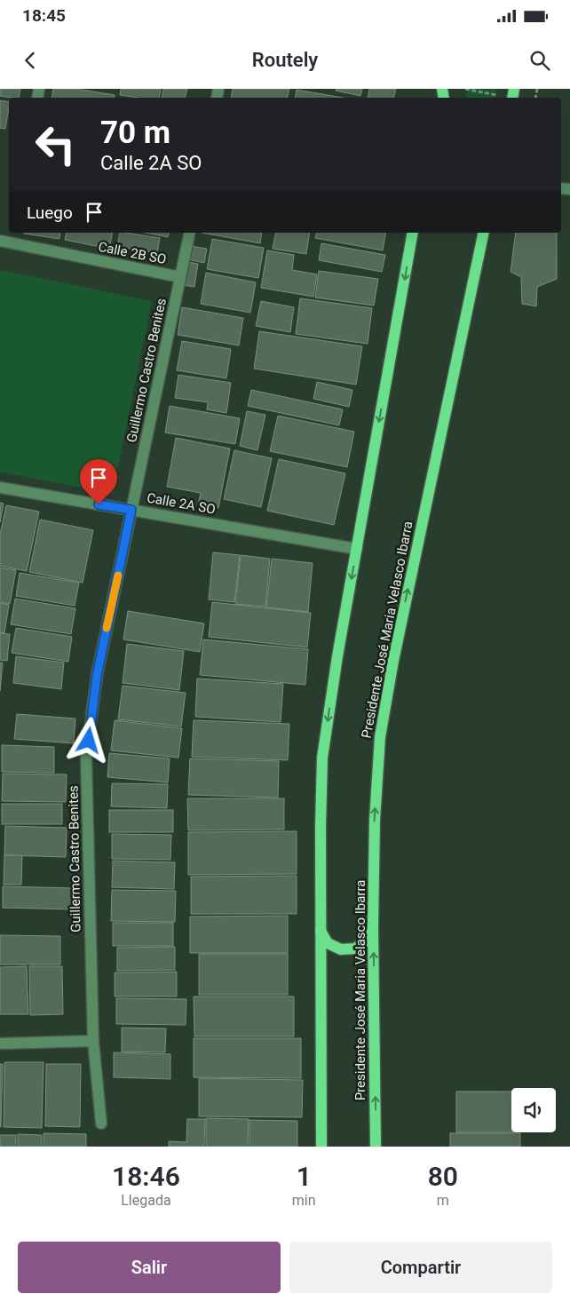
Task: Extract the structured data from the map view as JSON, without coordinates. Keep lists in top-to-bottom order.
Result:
{
  "streets": {
    "main road": ["Presidente José Maria Velasco Ibarra"],
    "street": ["Calle 2B SO", "Guillermo Castro Benites", "Calle 2A SO"]
  },
  "crossings": [
    ["Calle 2B SO", "Guillermo Castro Benites"],
    ["Guillermo Castro Benites", "Calle 2A SO"]
  ],
  "page": {
    "status": "18:45",
    "header": "Routely",
    "turn": ["70 m", "Calle 2A SO"],
    "then": "Luego",
    "eta": [
      "18:46",
      "Llegada",
      "1",
      "min",
      "80",
      "m"
    ],
    "buttons": ["Salir", "Compartir"]
  }
}
